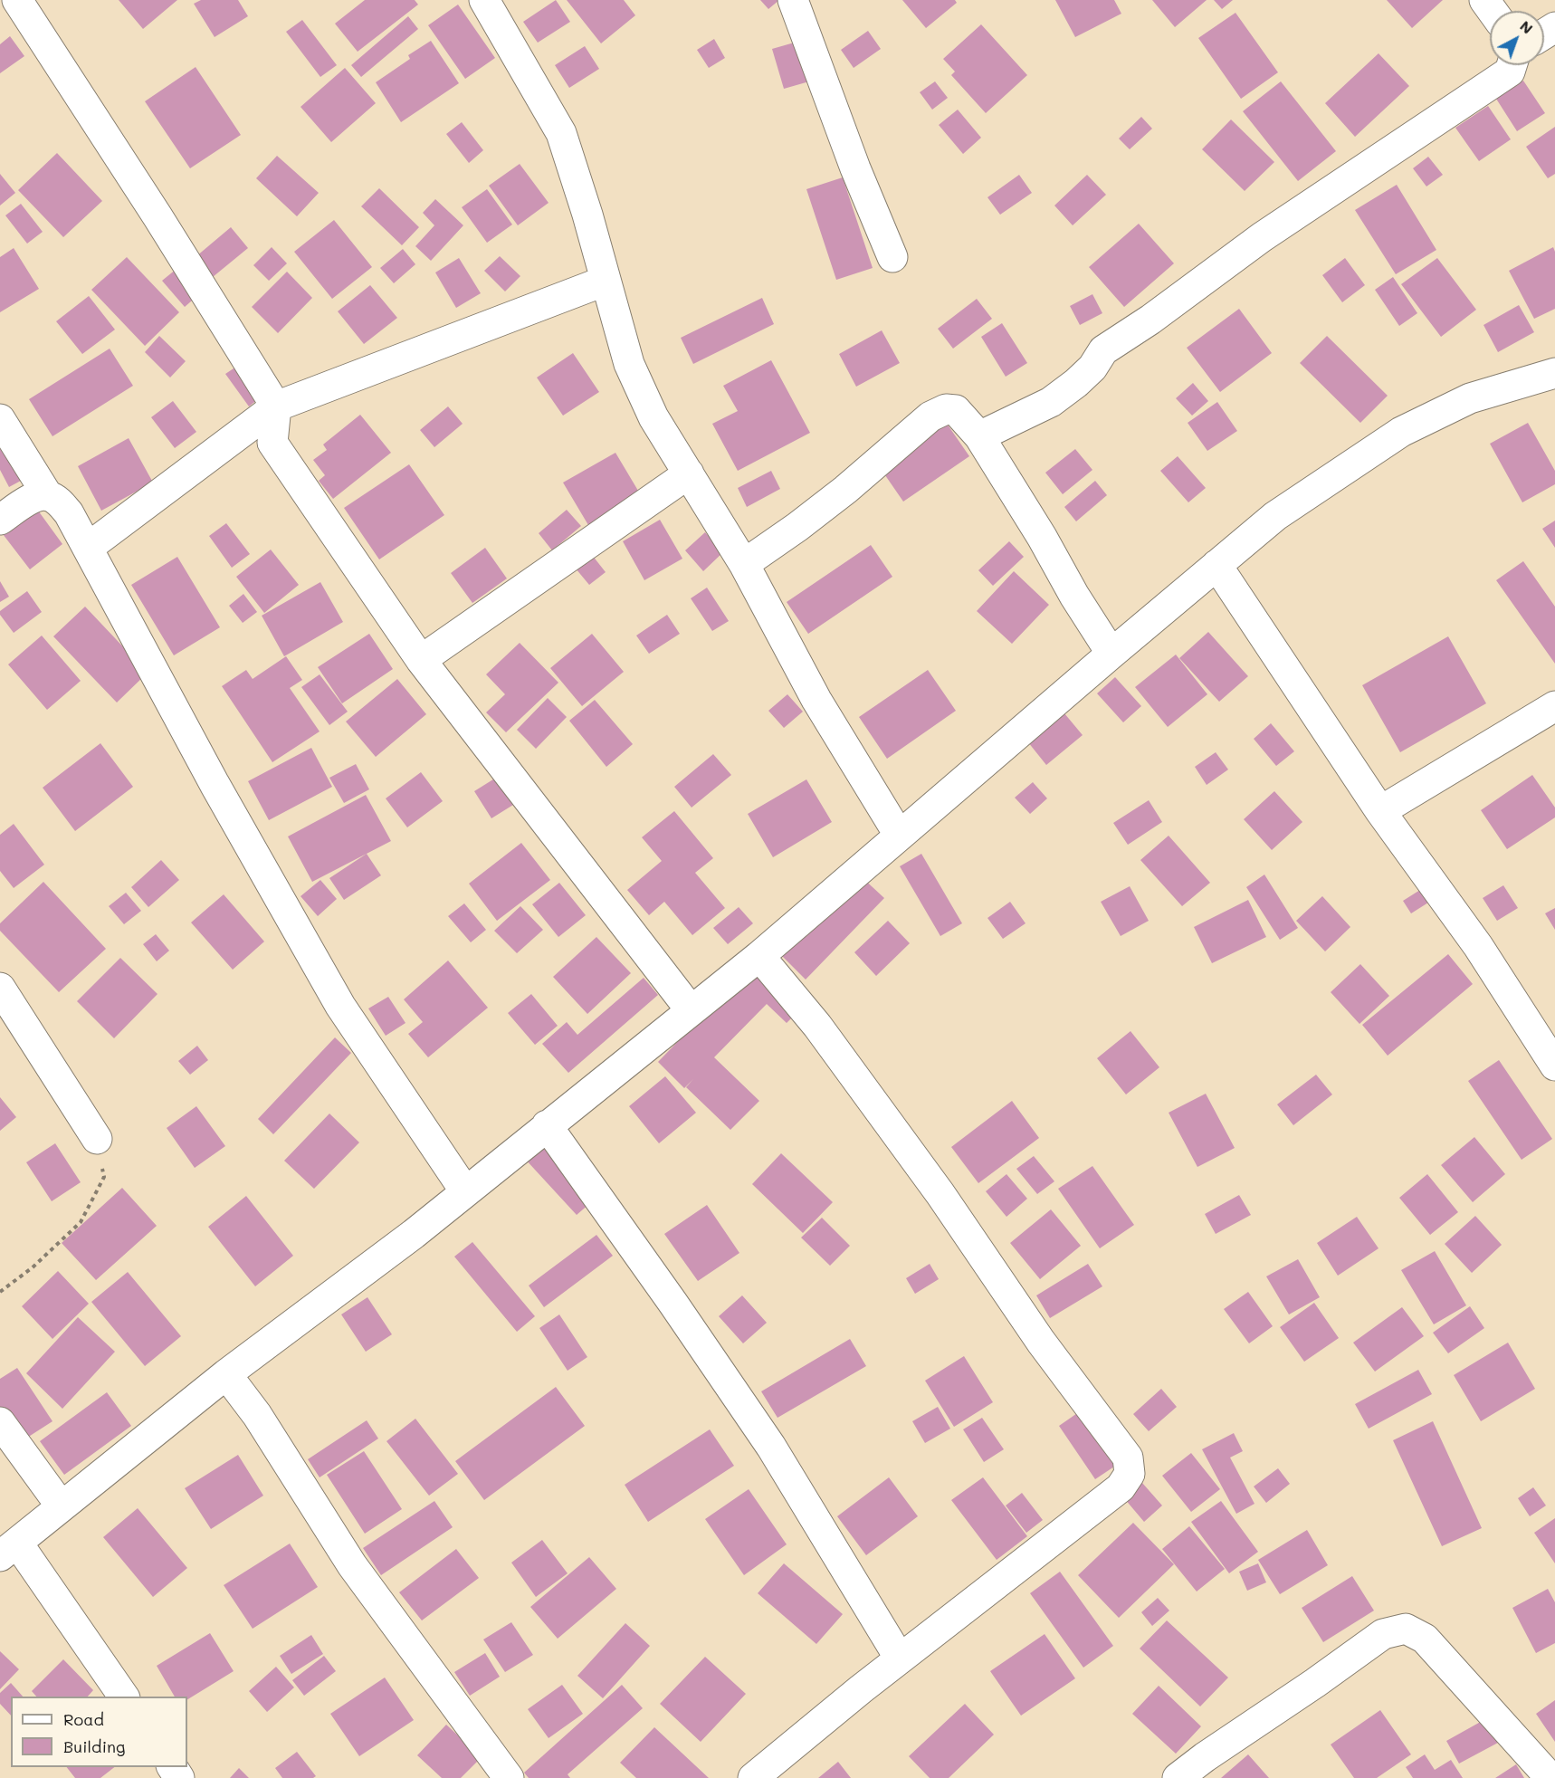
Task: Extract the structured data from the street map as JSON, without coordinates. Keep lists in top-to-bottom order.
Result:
{
  "legend": ["Road", "Building"],
  "north": "top right"
}
